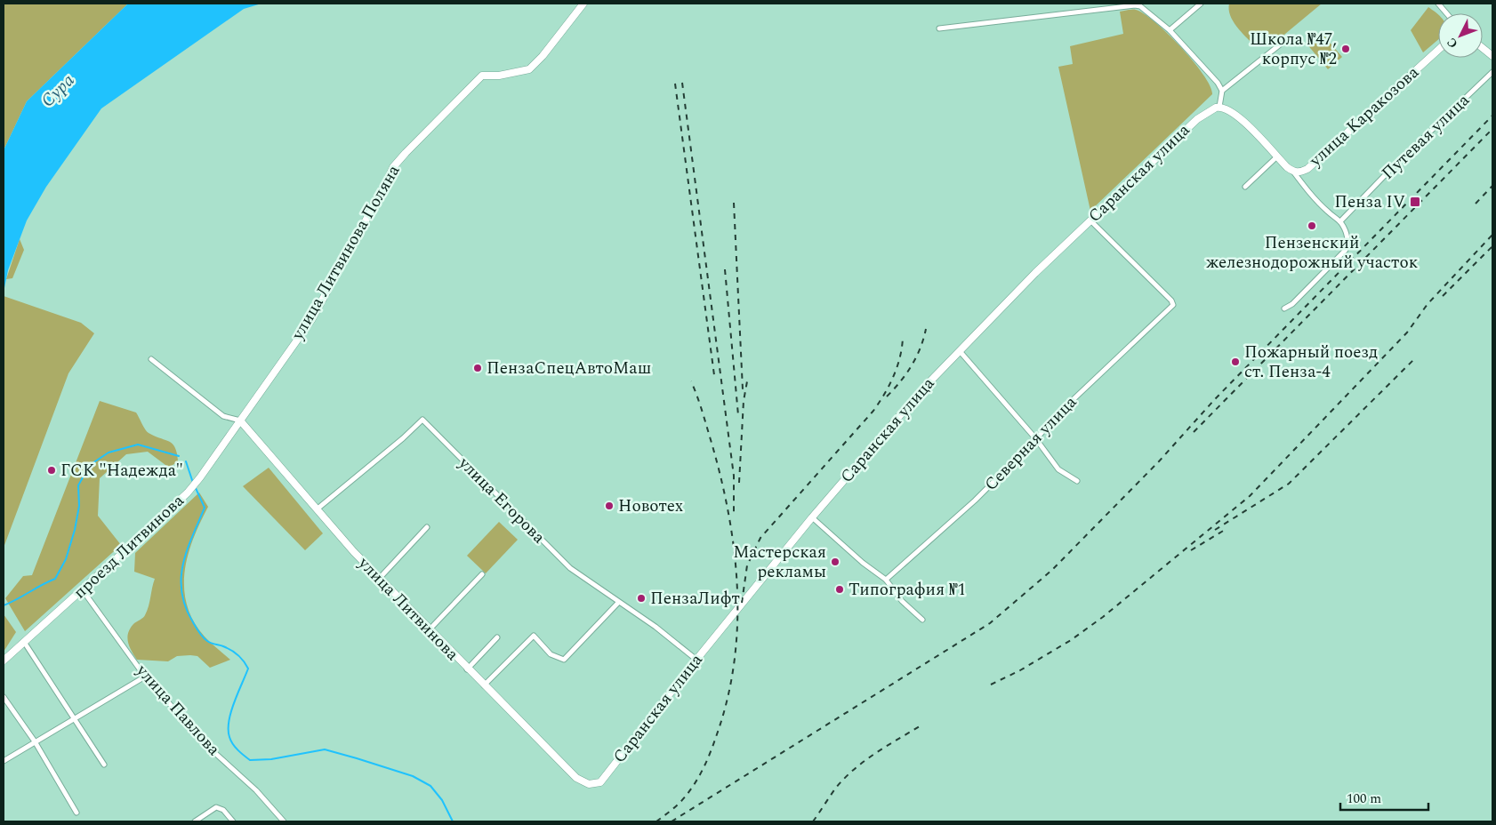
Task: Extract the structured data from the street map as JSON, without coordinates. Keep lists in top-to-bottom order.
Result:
{
  "streets": {
    "main road": [
      "улица Каракозова",
      "Саранская улица",
      "улица Литвинова Поляна",
      "проезд Литвинова",
      "улица Литвинова"
    ],
    "street": [
      "Путевая улица",
      "Северная улица",
      "улица Егорова",
      "улица Павлова"
    ]
  },
  "crossings": [
    ["улица Каракозова", "Саранская улица"],
    ["Саранская улица", "Северная улица"],
    ["Саранская улица", "улица Егорова"],
    ["Саранская улица", "улица Литвинова"],
    ["улица Литвинова Поляна", "проезд Литвинова"],
    ["улица Литвинова Поляна", "улица Литвинова"],
    ["улица Егорова", "улица Литвинова"],
    ["проезд Литвинова", "улица Литвинова"],
    ["проезд Литвинова", "улица Павлова"]
  ],
  "water": ["Сура"],
  "places": {
    "other": [
      "Школа №47, корпус №2",
      "Пензенский железнодорожный участок",
      "Пожарный поезд ст. Пенза-4",
      "ПензаСпецАвтоМаш",
      "ГСК \"Надежда\"",
      "Новотех",
      "Мастерская рекламы",
      "Типография №1",
      "ПензаЛифт"
    ],
    "transit": ["Пенза IV"]
  },
  "scale_bar": "100 m",
  "north": "bottom left"
}
